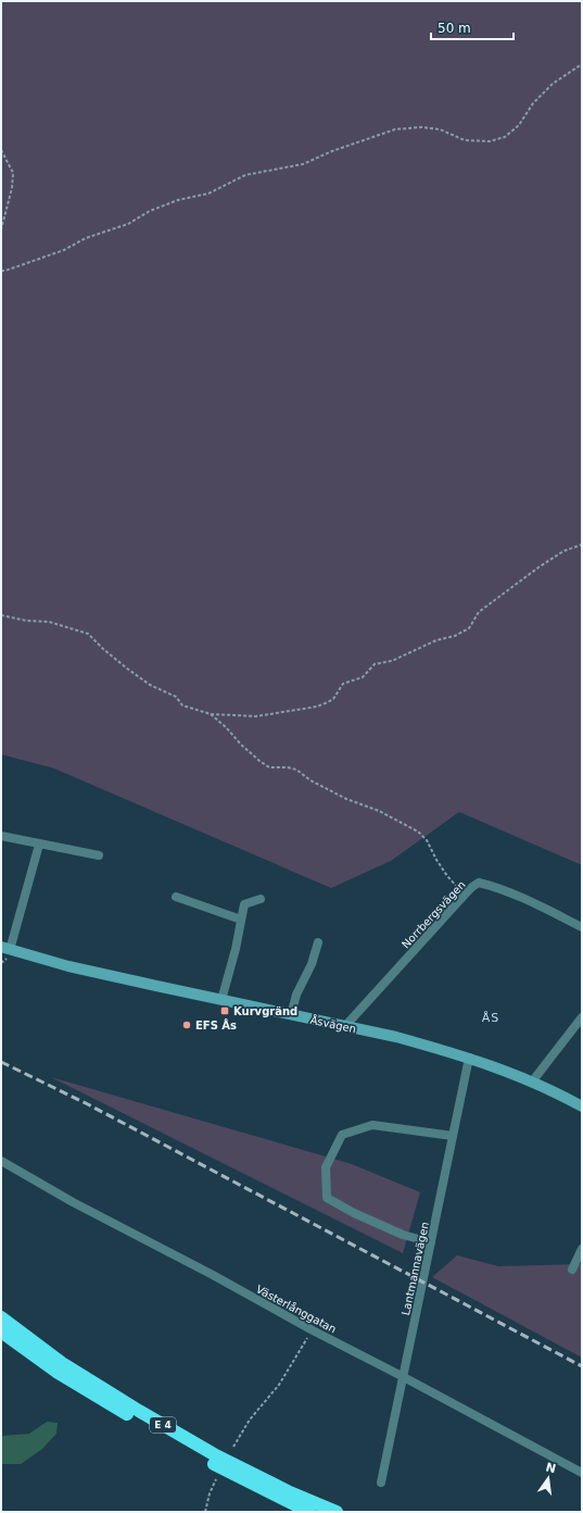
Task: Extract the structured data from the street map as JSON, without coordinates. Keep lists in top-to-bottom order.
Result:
{
  "streets": {
    "highway": ["E 4"],
    "street": [
      "Norrbergsvägen",
      "Åsvägen",
      "Lantmannavägen",
      "Västerlånggatan"
    ]
  },
  "crossings": [
    ["Norrbergsvägen", "Åsvägen"],
    ["Åsvägen", "Lantmannavägen"],
    ["Lantmannavägen", "Västerlånggatan"]
  ],
  "districts": ["ÅS"],
  "places": {
    "transit": ["Kurvgränd"],
    "other": ["EFS Ås"]
  },
  "scale_bar": "50 m",
  "north": "top"
}
